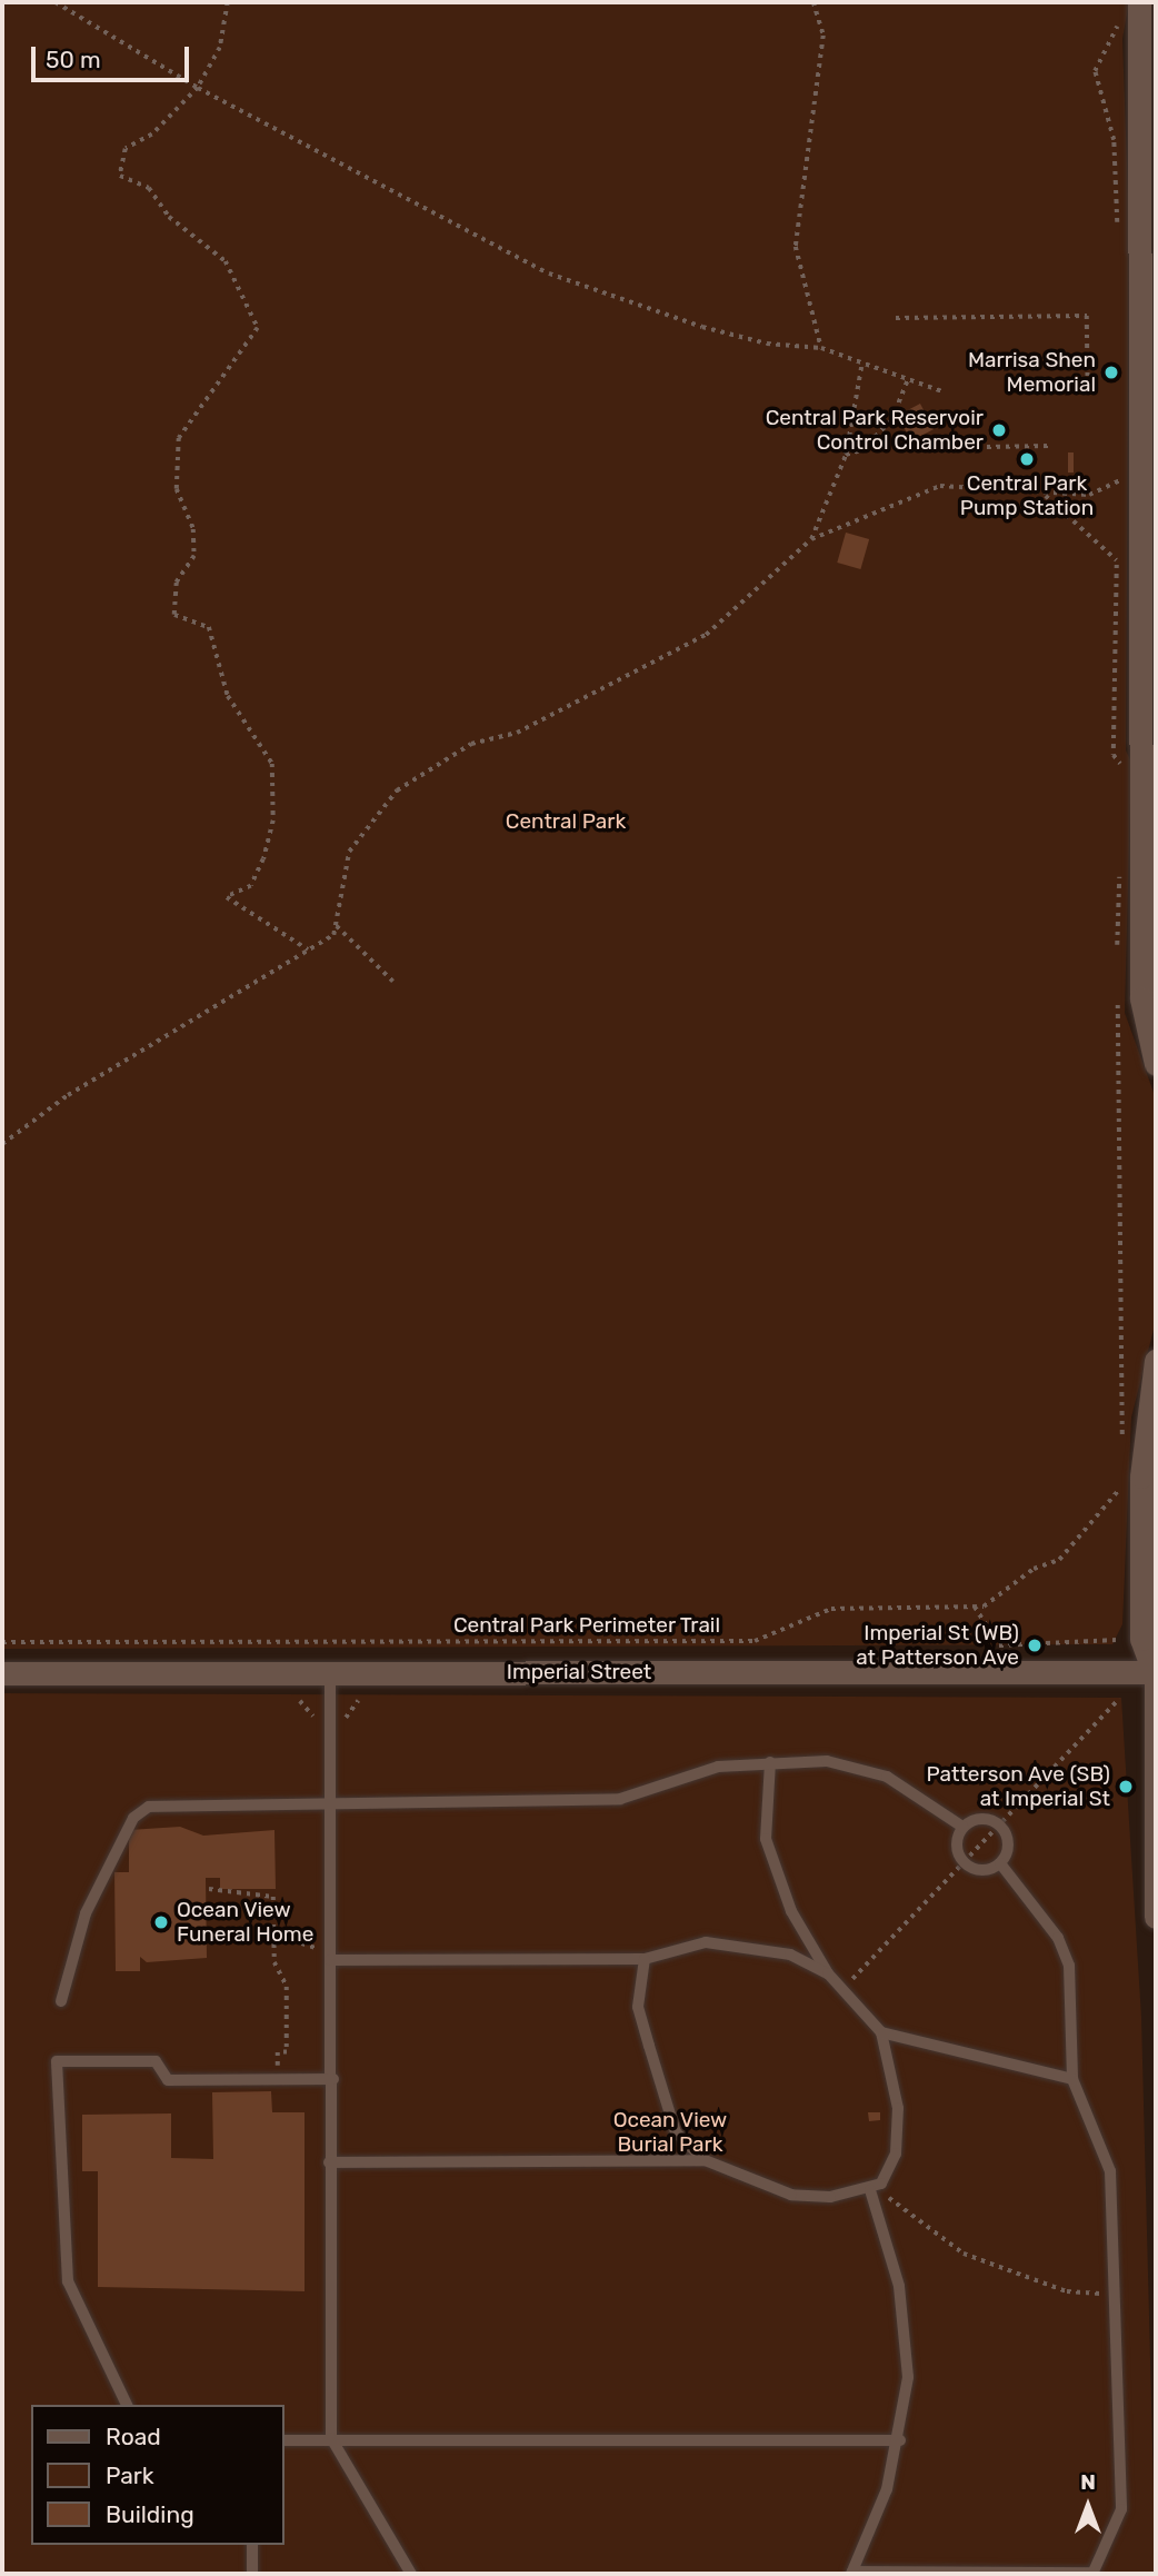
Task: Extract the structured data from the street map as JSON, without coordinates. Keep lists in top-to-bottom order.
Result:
{
  "streets": {
    "main road": ["Imperial Street"],
    "path": ["Central Park Perimeter Trail"]
  },
  "parks": ["Central Park", "Ocean View Burial Park"],
  "places": [
    "Marrisa Shen Memorial",
    "Central Park Reservoir Control Chamber",
    "Central Park Pump Station",
    "Imperial St (WB) at Patterson Ave",
    "Patterson Ave (SB) at Imperial St",
    "Ocean View Funeral Home"
  ],
  "legend": ["Road", "Park", "Building"],
  "scale_bar": "50 m",
  "north": "top"
}
